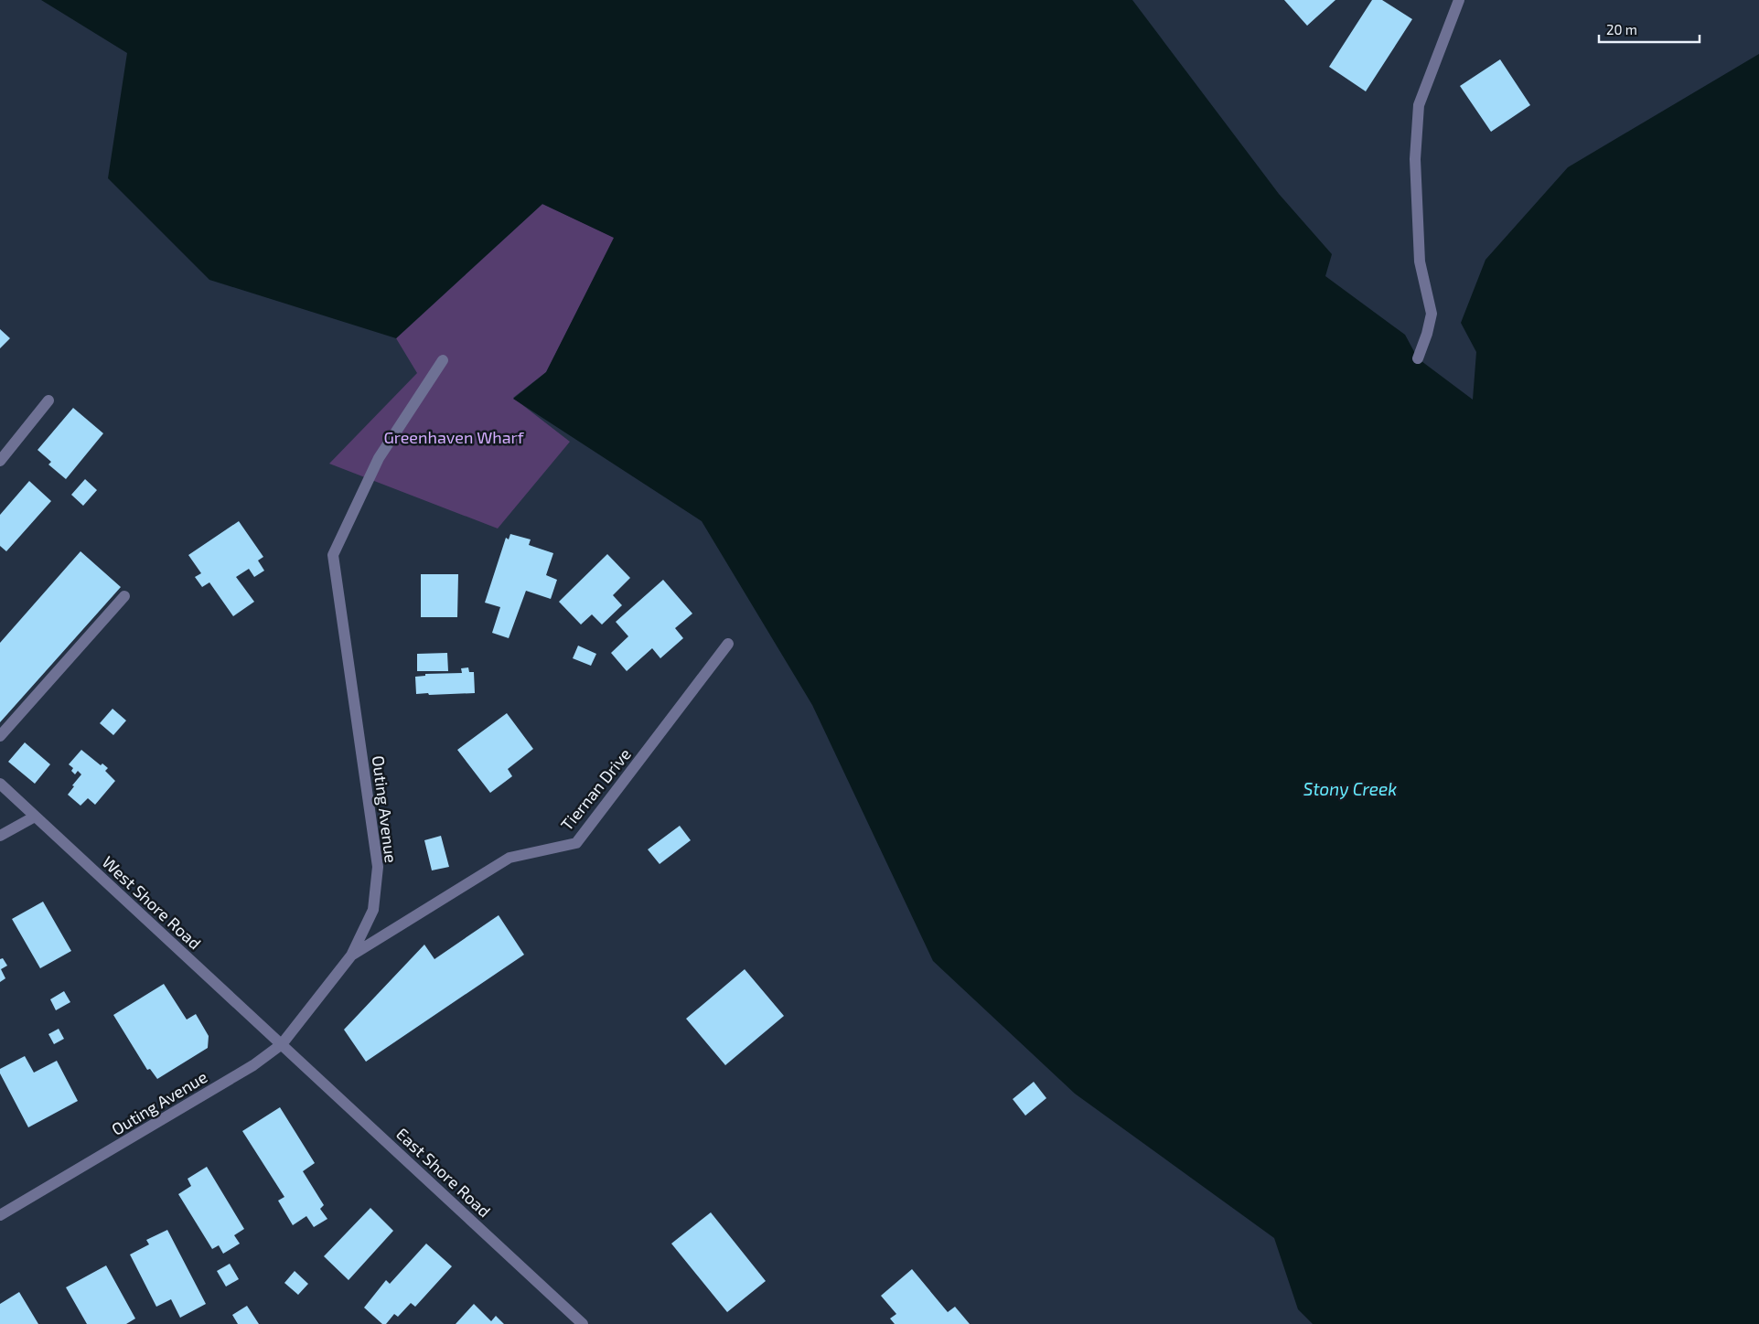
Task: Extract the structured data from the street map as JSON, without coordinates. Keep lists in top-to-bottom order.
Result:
{
  "streets": {
    "street": [
      "Tiernan Drive",
      "Outing Avenue",
      "West Shore Road",
      "East Shore Road"
    ]
  },
  "crossings": [
    ["Tiernan Drive", "Outing Avenue"],
    ["Outing Avenue", "West Shore Road"],
    ["Outing Avenue", "East Shore Road"],
    ["West Shore Road", "East Shore Road"]
  ],
  "water": ["Stony Creek"],
  "parks": ["Greenhaven Wharf"],
  "scale_bar": "20 m"
}
